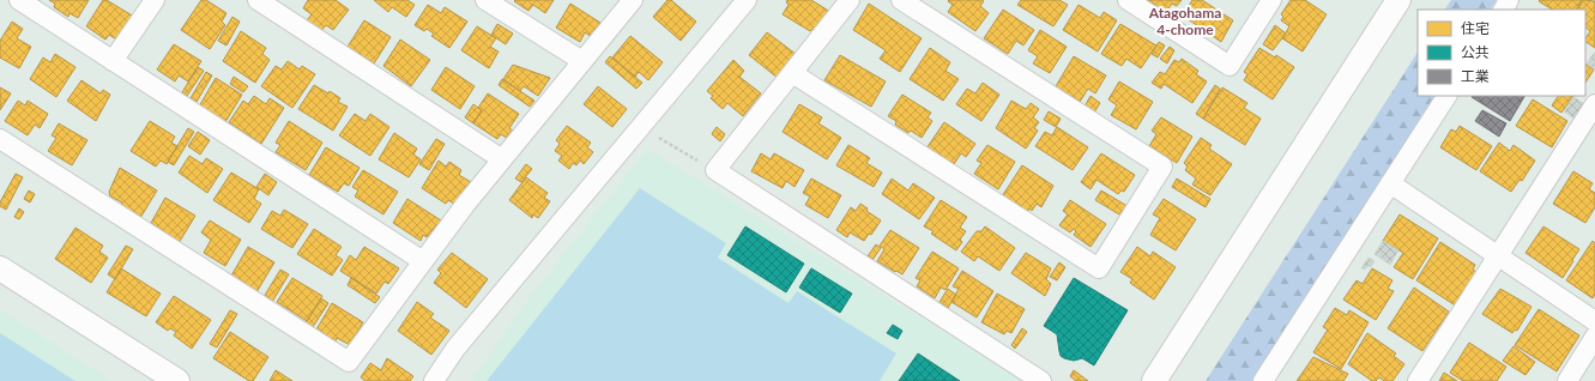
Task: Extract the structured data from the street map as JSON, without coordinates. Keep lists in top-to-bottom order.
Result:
{
  "districts": ["Atagohama 4-chome"],
  "legend": ["住宅", "公共", "工業"]
}
